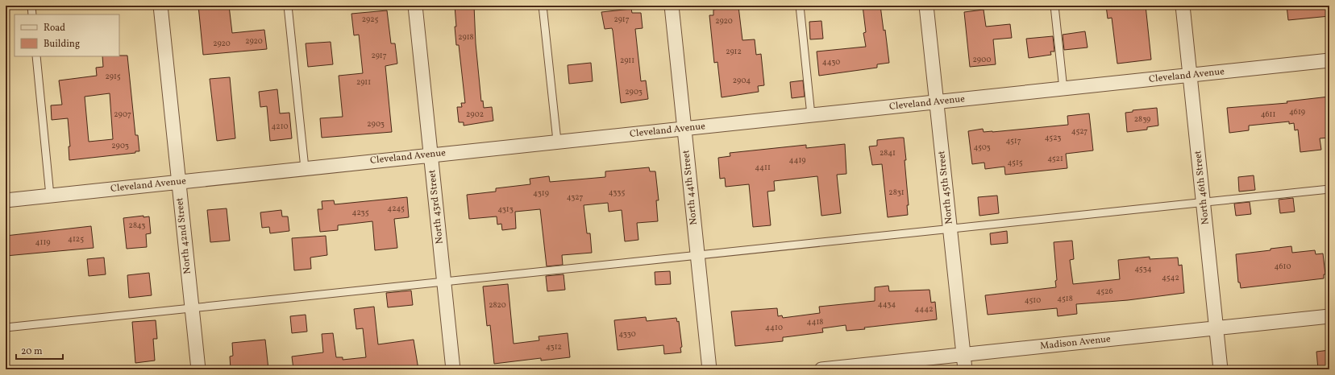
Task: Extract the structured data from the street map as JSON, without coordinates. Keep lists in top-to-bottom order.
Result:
{
  "streets": {
    "street": [
      "Cleveland Avenue",
      "North 44th Street",
      "North 45th Street",
      "North 46th Street",
      "North 43rd Street",
      "North 42nd Street",
      "Madison Avenue"
    ]
  },
  "crossings": [
    ["Cleveland Avenue", "North 44th Street"],
    ["Cleveland Avenue", "North 45th Street"],
    ["Cleveland Avenue", "North 46th Street"],
    ["Cleveland Avenue", "North 43rd Street"],
    ["Cleveland Avenue", "North 42nd Street"],
    ["North 45th Street", "Madison Avenue"],
    ["North 46th Street", "Madison Avenue"]
  ],
  "house_numbers": [
    "2925",
    "2917",
    "2920",
    "2918",
    "2920",
    "2920",
    "2912",
    "2917",
    "2900",
    "2911",
    "4430",
    "2915",
    "2904",
    "2911",
    "2903",
    "4619",
    "2907",
    "2902",
    "4611",
    "2839",
    "2903",
    "4210",
    "4527",
    "4523",
    "4517",
    "2903",
    "4503",
    "2841",
    "4521",
    "4419",
    "4515",
    "4411",
    "4335",
    "2831",
    "4319",
    "4327",
    "4245",
    "4313",
    "4235",
    "2843",
    "4125",
    "4119",
    "4610",
    "4534",
    "4542",
    "4526",
    "4518",
    "4510",
    "4434",
    "2820",
    "4442",
    "4418",
    "4410",
    "4330",
    "4312"
  ],
  "legend": ["Road", "Building"],
  "scale_bar": "20 m"
}
